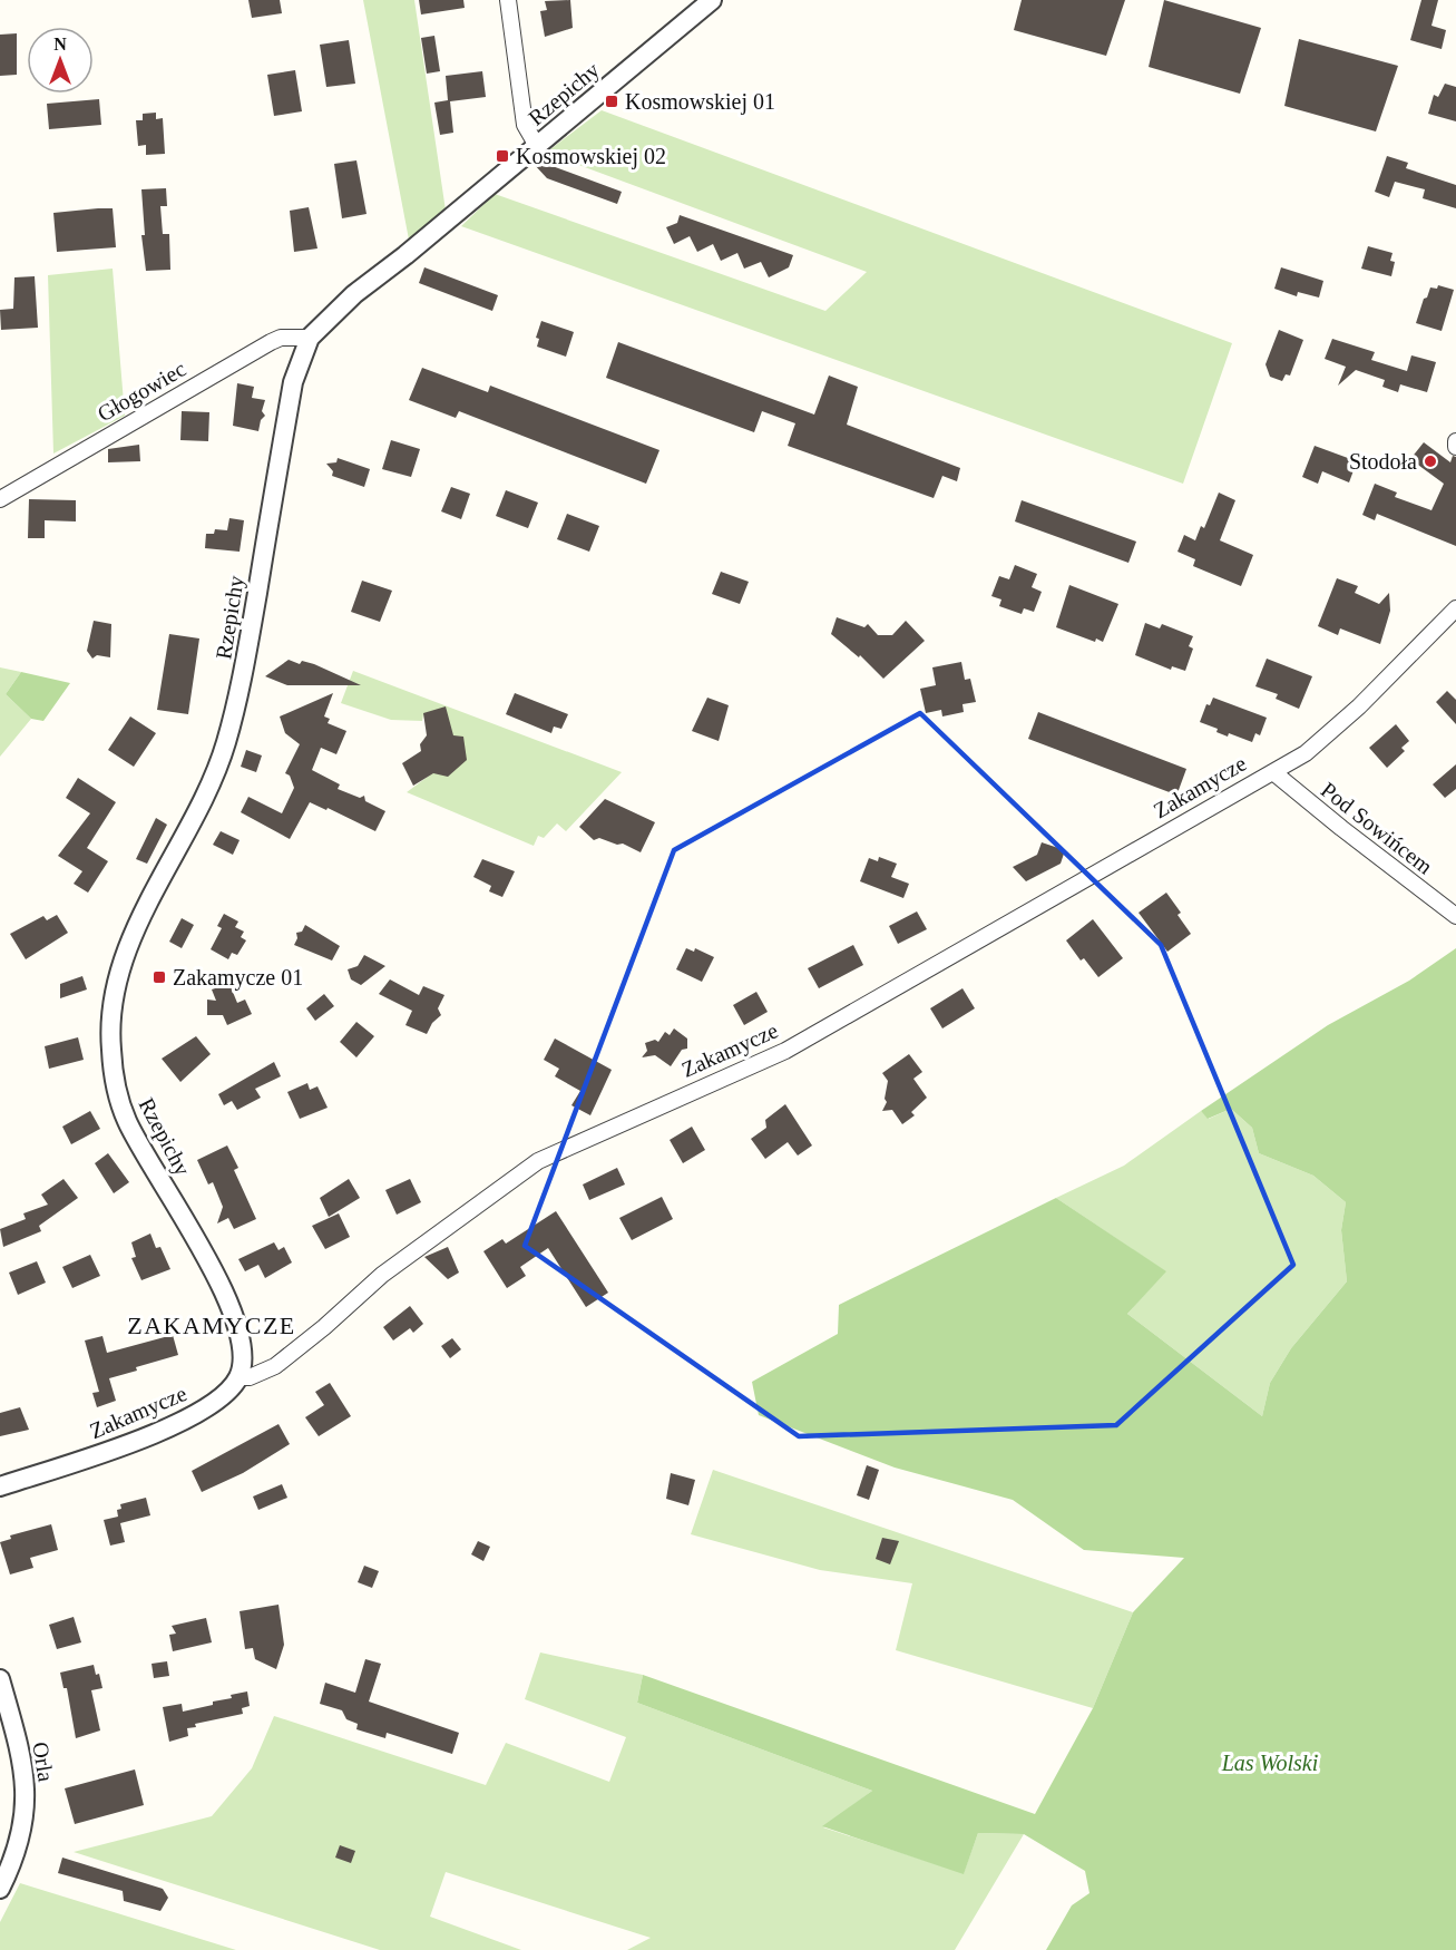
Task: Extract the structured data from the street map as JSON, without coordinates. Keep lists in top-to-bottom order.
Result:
{
  "streets": {
    "street": [
      "Rzepichy",
      "Głogowiec",
      "Zakamycze",
      "Pod Sowińcem",
      "Orla"
    ]
  },
  "crossings": [
    ["Rzepichy", "Głogowiec"],
    ["Rzepichy", "Zakamycze"],
    ["Zakamycze", "Pod Sowińcem"]
  ],
  "districts": ["ZAKAMYCZE"],
  "parks": ["Las Wolski"],
  "places": {
    "transit": ["Kosmowskiej 01", "Kosmowskiej 02", "Zakamycze 01"],
    "other": ["Stodoła"]
  },
  "north": "top"
}
